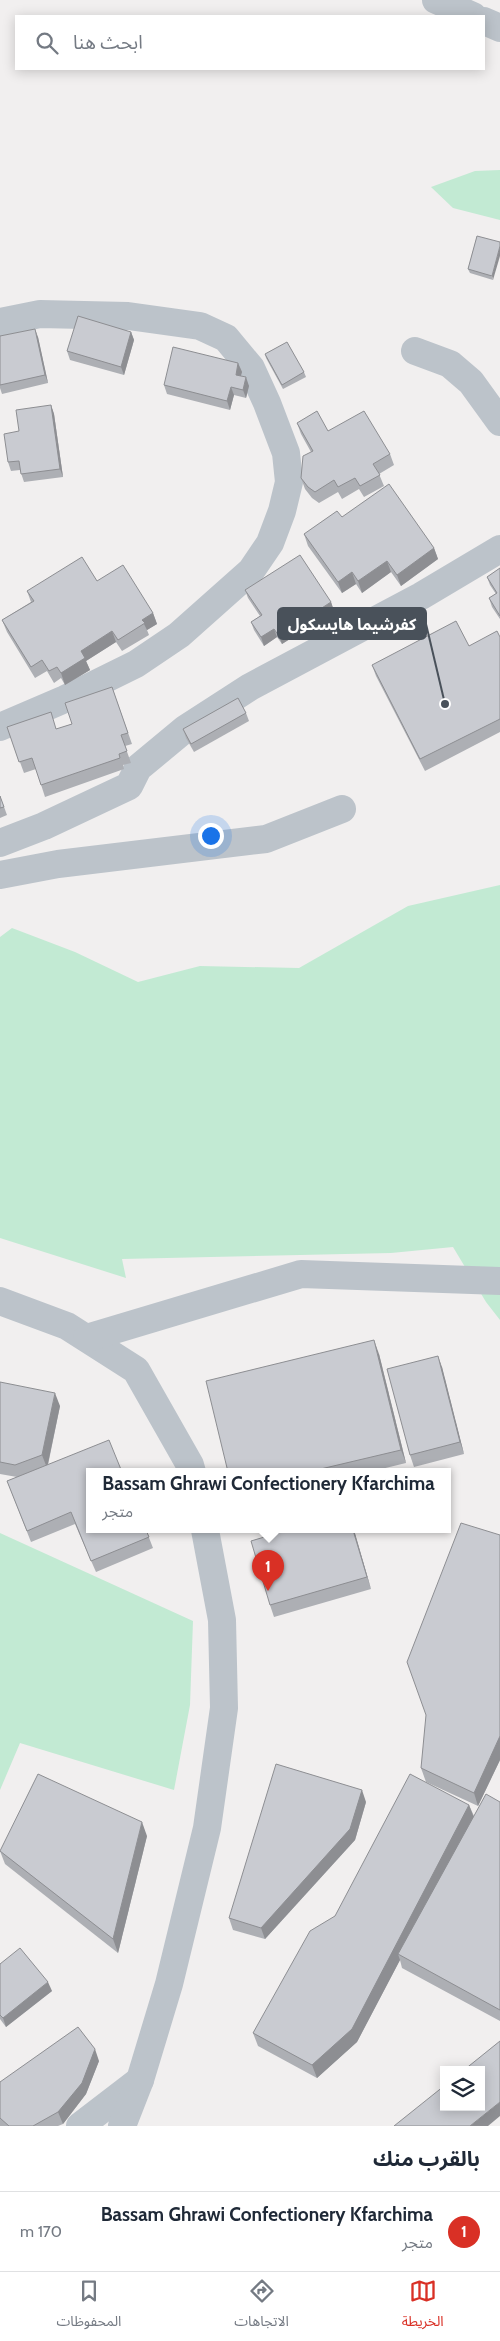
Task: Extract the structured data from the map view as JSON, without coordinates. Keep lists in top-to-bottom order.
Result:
{
  "places": ["كفرشيما هايسكول"],
  "page": {
    "search": "ابحث هنا",
    "popup": ["Bassam Ghrawi Confectionery Kfarchima", "متجر"],
    "pins": "1",
    "heading": "بالقرب منك",
    "list": [
      {
        "mark": "1",
        "name": "Bassam Ghrawi Confectionery Kfarchima",
        "note": "متجر",
        "value": "170 m"
      }
    ],
    "nav": ["الخريطة", "الاتجاهات", "المحفوظات"]
  }
}
